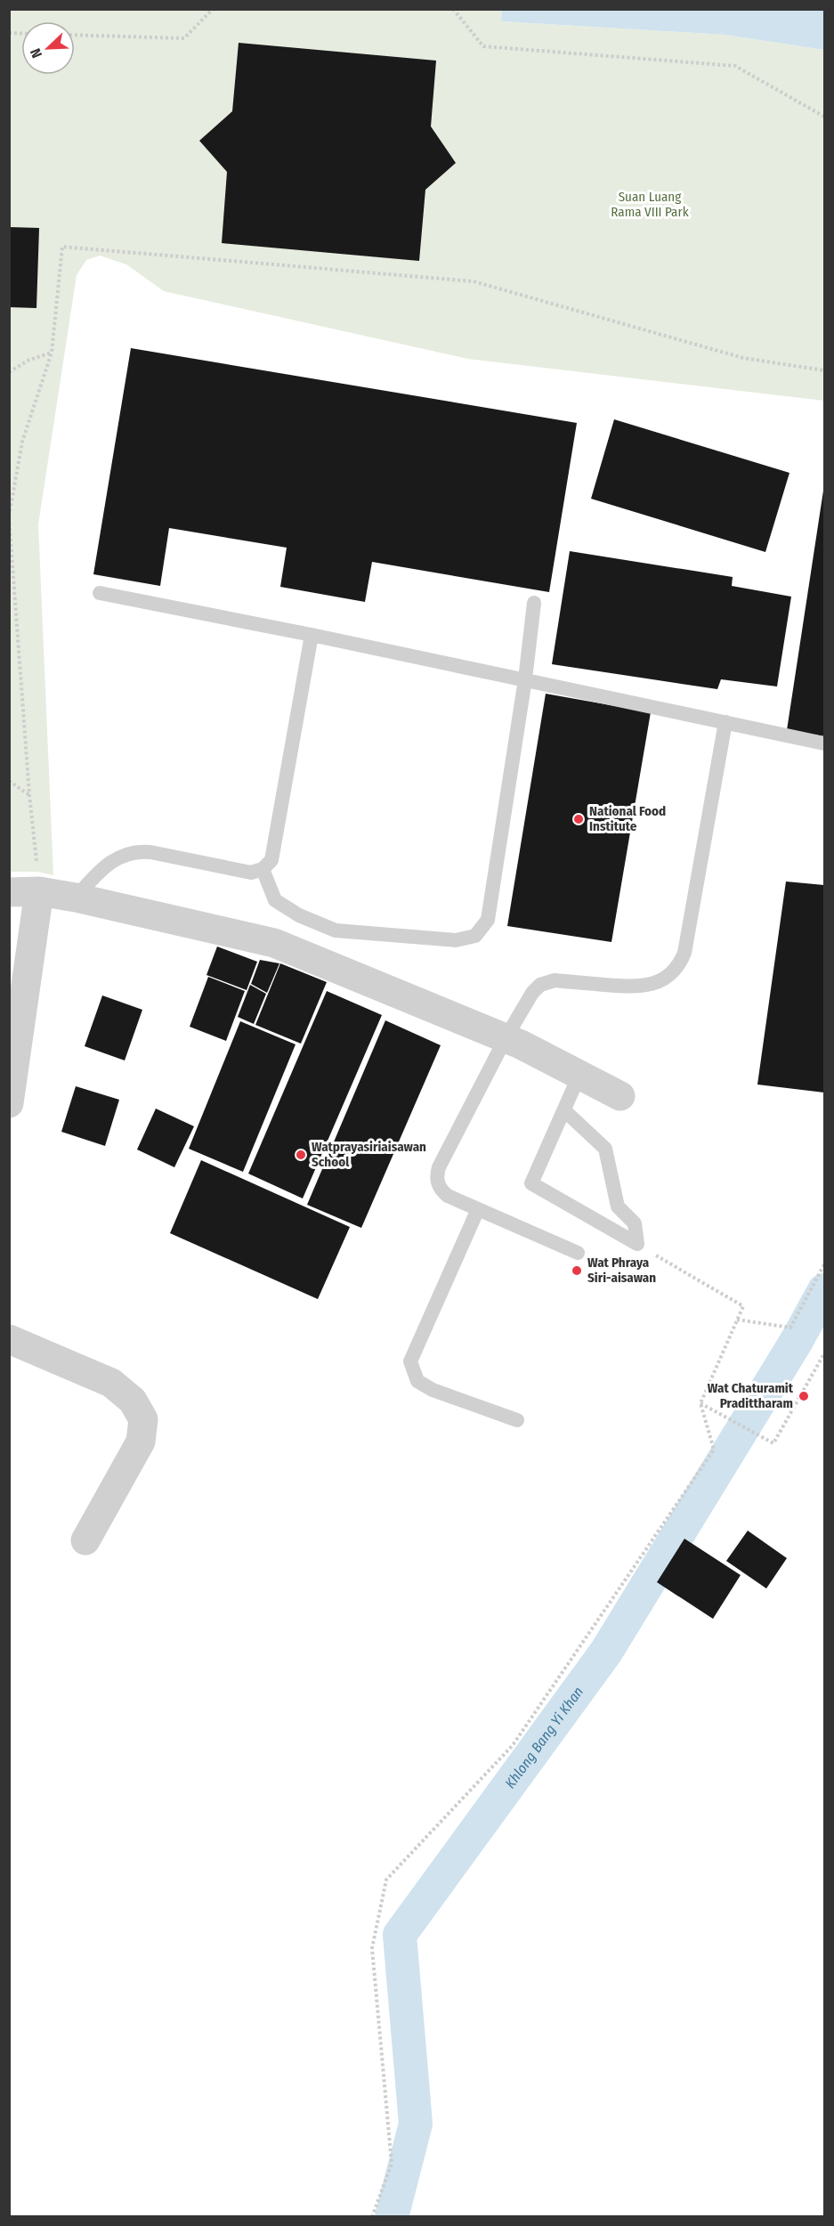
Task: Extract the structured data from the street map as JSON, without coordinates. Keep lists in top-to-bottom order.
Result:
{
  "water": ["Khlong Bang Yi Khan"],
  "parks": ["Suan Luang Rama VIII Park"],
  "places": [
    "National Food Institute",
    "Watprayasiriaisawan School",
    "Wat Phraya Siri-aisawan",
    "Wat Chaturamit Pradittharam"
  ],
  "north": "bottom left"
}
